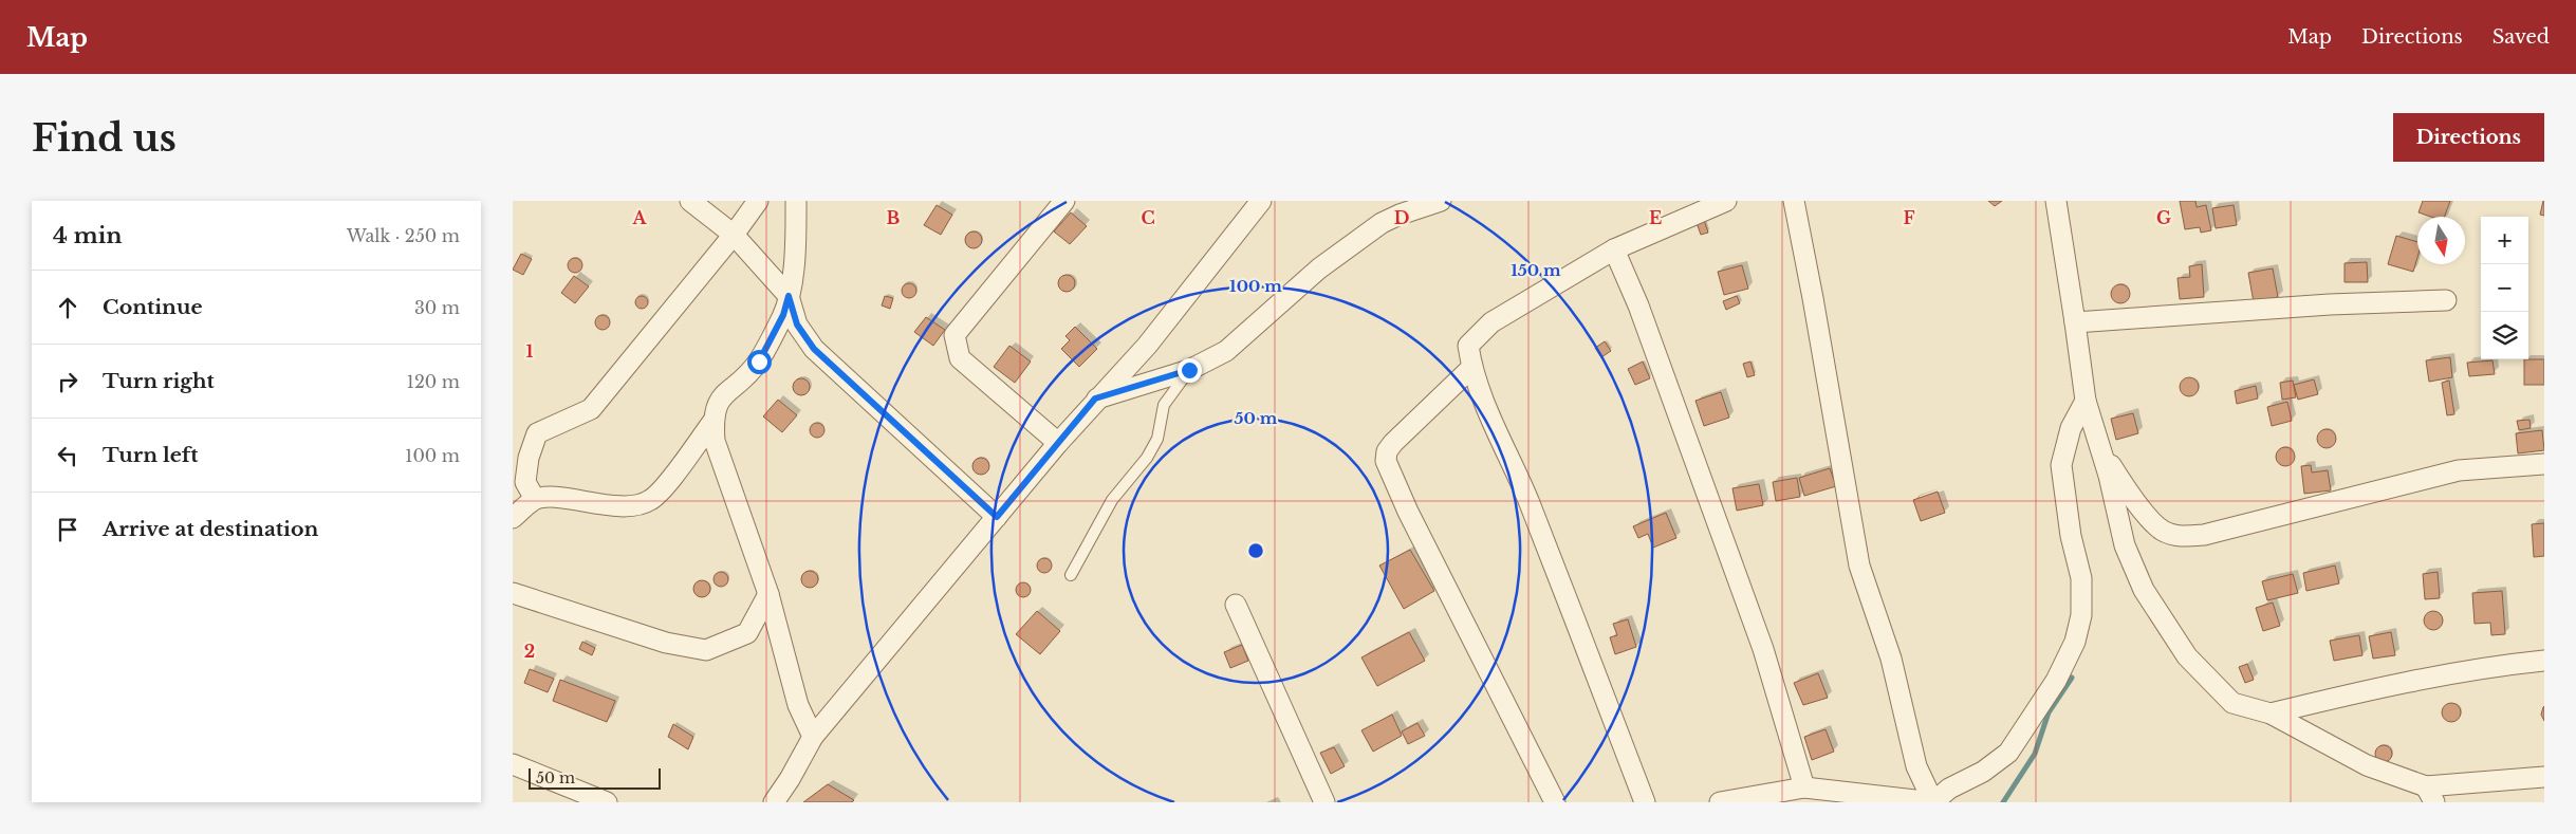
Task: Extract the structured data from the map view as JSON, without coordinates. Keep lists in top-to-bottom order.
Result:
{
  "scale_bar": "50 m",
  "north": "bottom",
  "page": {
    "header": "Map",
    "nav": ["Map", "Directions", "Saved"],
    "buttons": "Directions",
    "title": "Find us",
    "heading": ["4 min", "Walk · 250 m"],
    "map_buttons": ["+", "−"],
    "list": [
      ["Continue", "30 m"],
      ["Turn right", "120 m"],
      ["Turn left", "100 m"],
      "Arrive at destination"
    ],
    "scale": "50 m"
  },
  "grid": {
    "columns": [
      "A",
      "B",
      "C",
      "D",
      "E",
      "F",
      "G"
    ],
    "rows": ["1", "2"]
  },
  "rings": ["150 m", "100 m", "50 m"]
}
